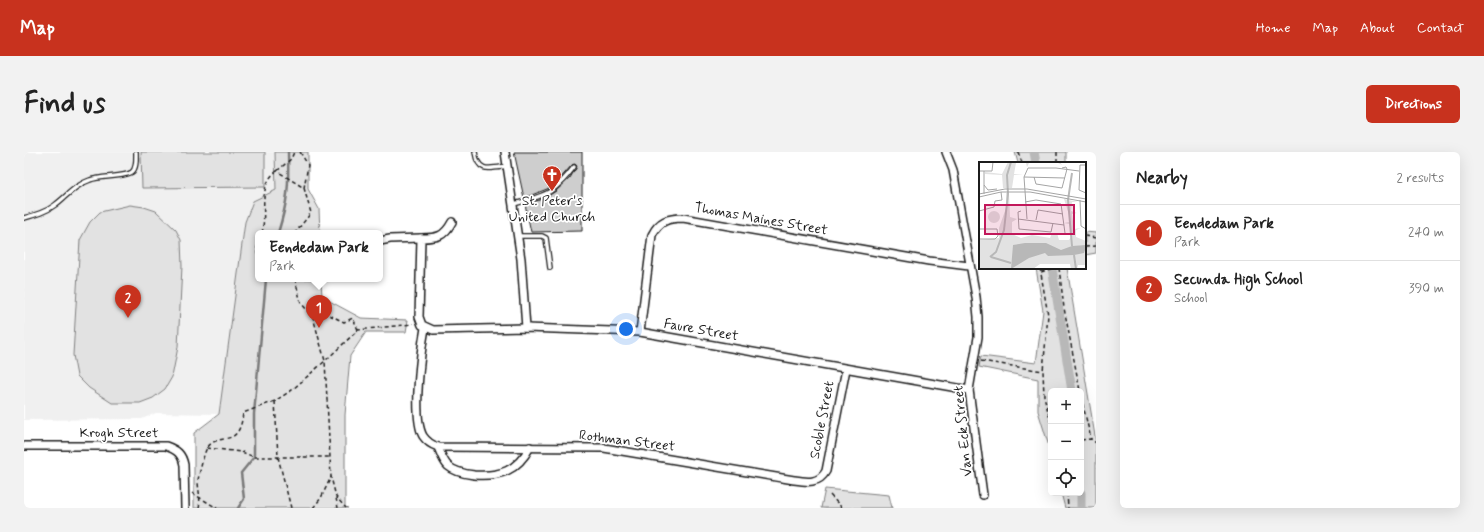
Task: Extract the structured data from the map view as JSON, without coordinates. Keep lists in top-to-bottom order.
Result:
{
  "streets": {
    "street": [
      "Thomas Maines Street",
      "Faure Street",
      "Scoble Street",
      "Van Eck Street",
      "Krogh Street",
      "Rothman Street"
    ]
  },
  "crossings": [
    ["Thomas Maines Street", "Faure Street"],
    ["Thomas Maines Street", "Van Eck Street"],
    ["Faure Street", "Scoble Street"],
    ["Faure Street", "Van Eck Street"],
    ["Faure Street", "Rothman Street"],
    ["Scoble Street", "Rothman Street"]
  ],
  "places": {
    "church": ["St. Peter's United Church"]
  },
  "page": {
    "header": "Map",
    "nav": [
      "Home",
      "Map",
      "About",
      "Contact"
    ],
    "buttons": "Directions",
    "title": "Find us",
    "heading": ["Nearby", "2 results"],
    "list": [
      {
        "mark": "1",
        "name": "Eendedam Park",
        "note": "Park",
        "value": "240 m"
      },
      {
        "mark": "2",
        "name": "Secunda High School",
        "note": "School",
        "value": "390 m"
      }
    ],
    "popup": ["Eendedam Park", "Park"],
    "pins": ["2", "1"],
    "map_buttons": ["+", "−"]
  }
}
